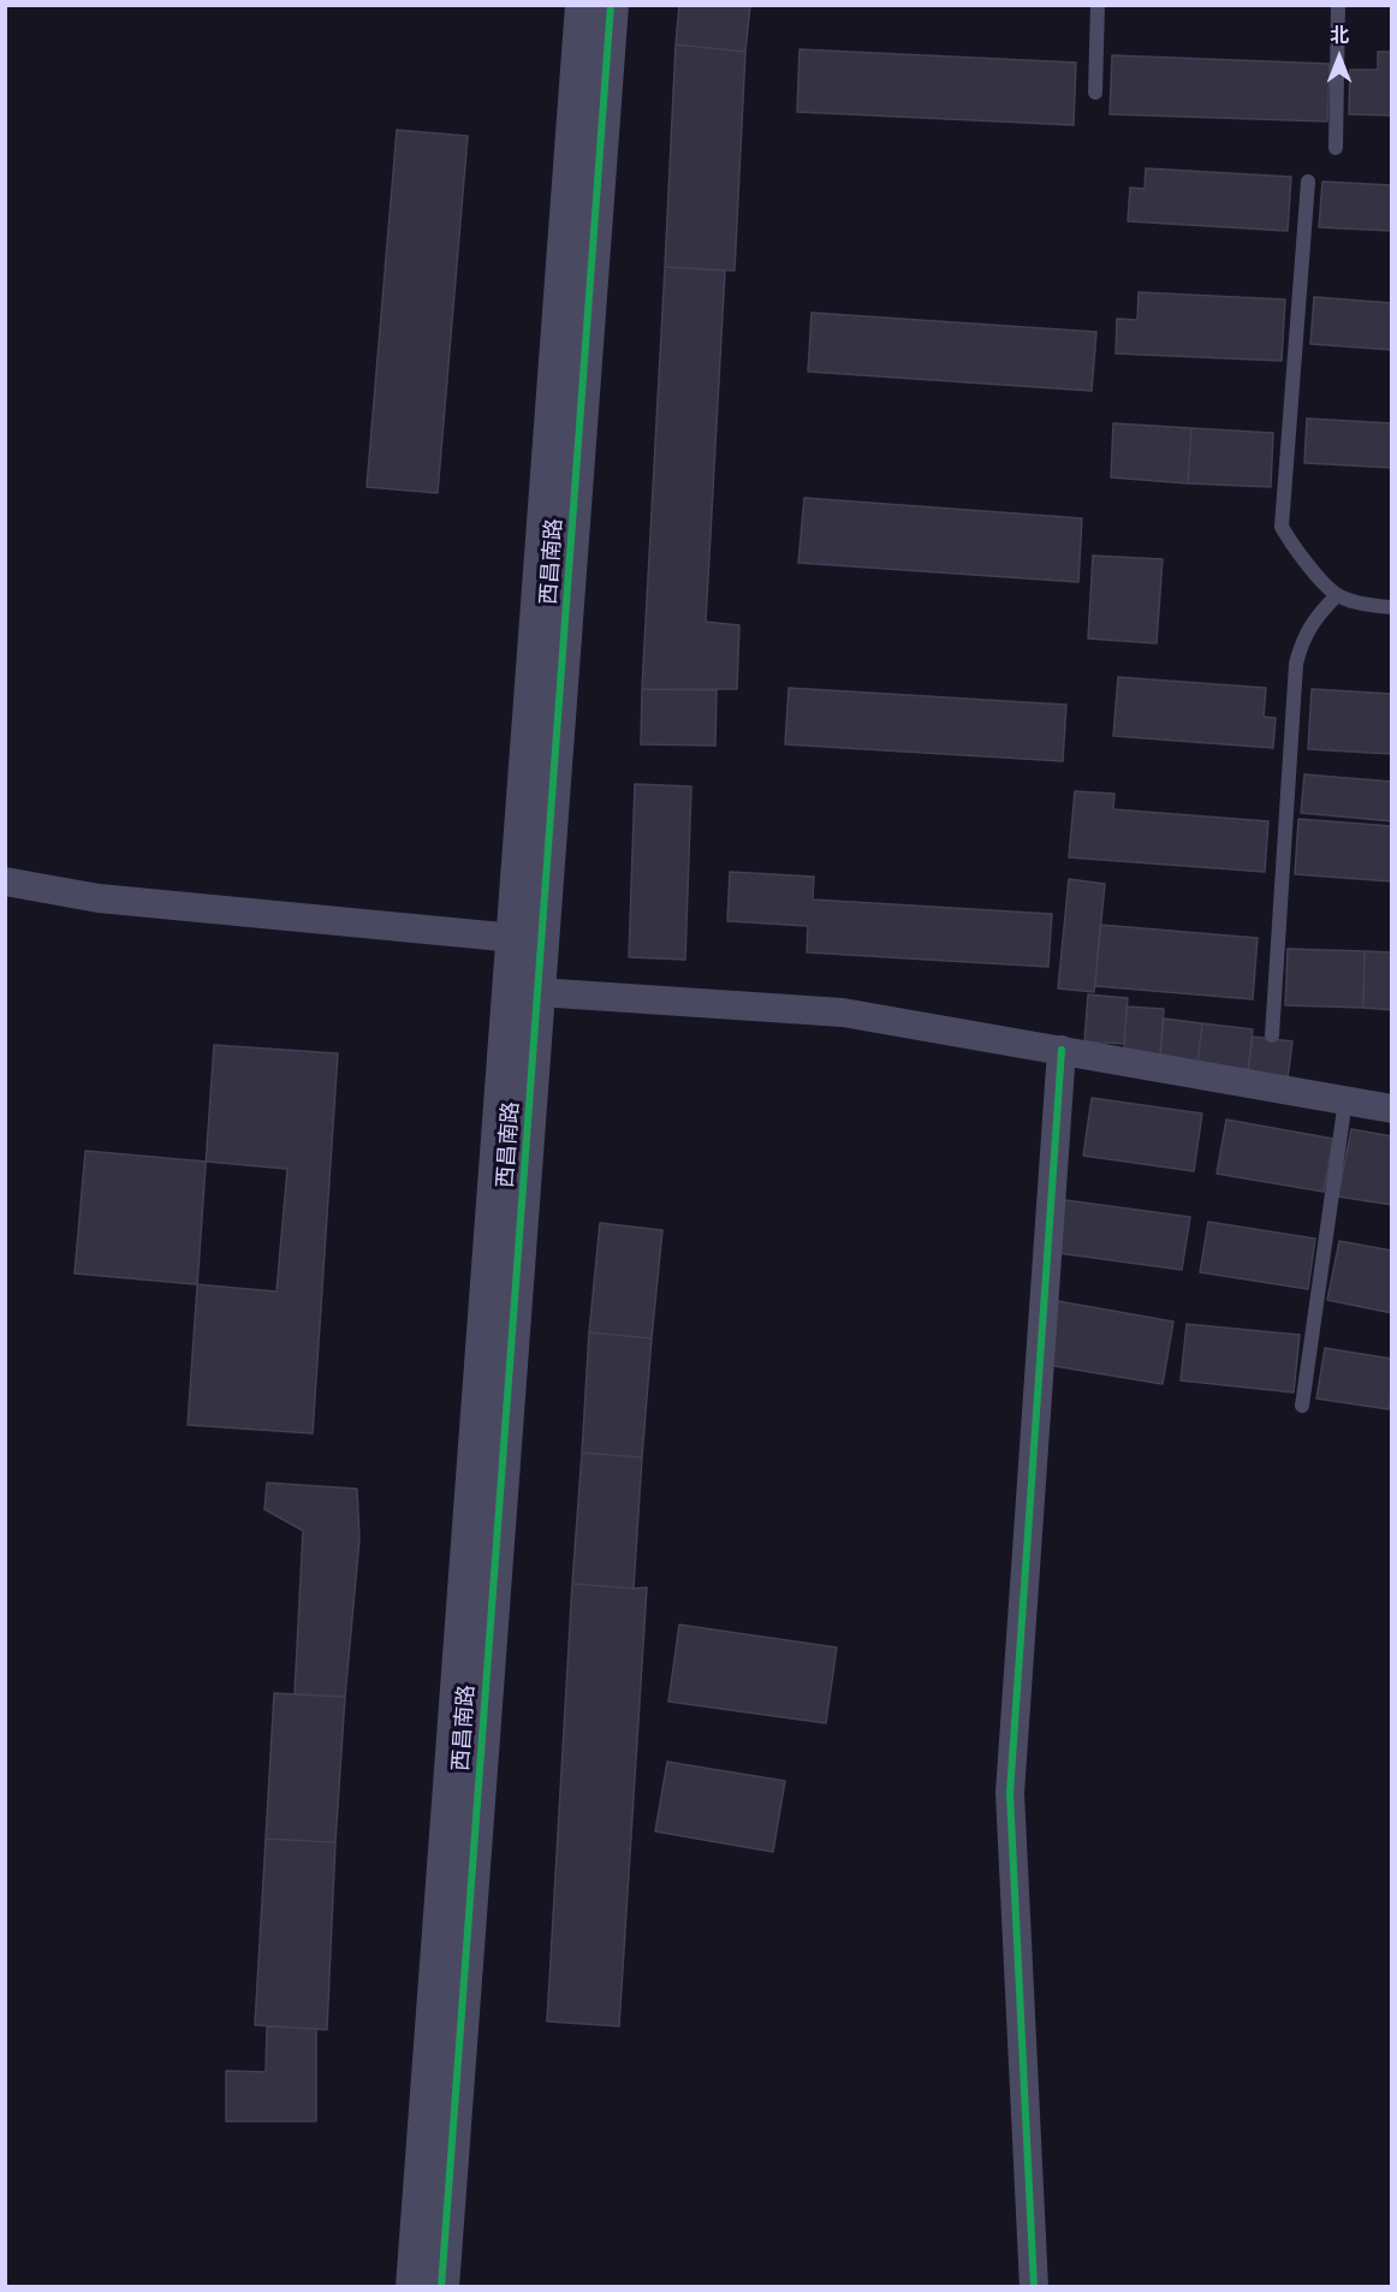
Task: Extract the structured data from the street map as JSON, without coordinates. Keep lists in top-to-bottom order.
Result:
{
  "streets": {
    "street": ["西昌南路"]
  },
  "north": "top"
}
